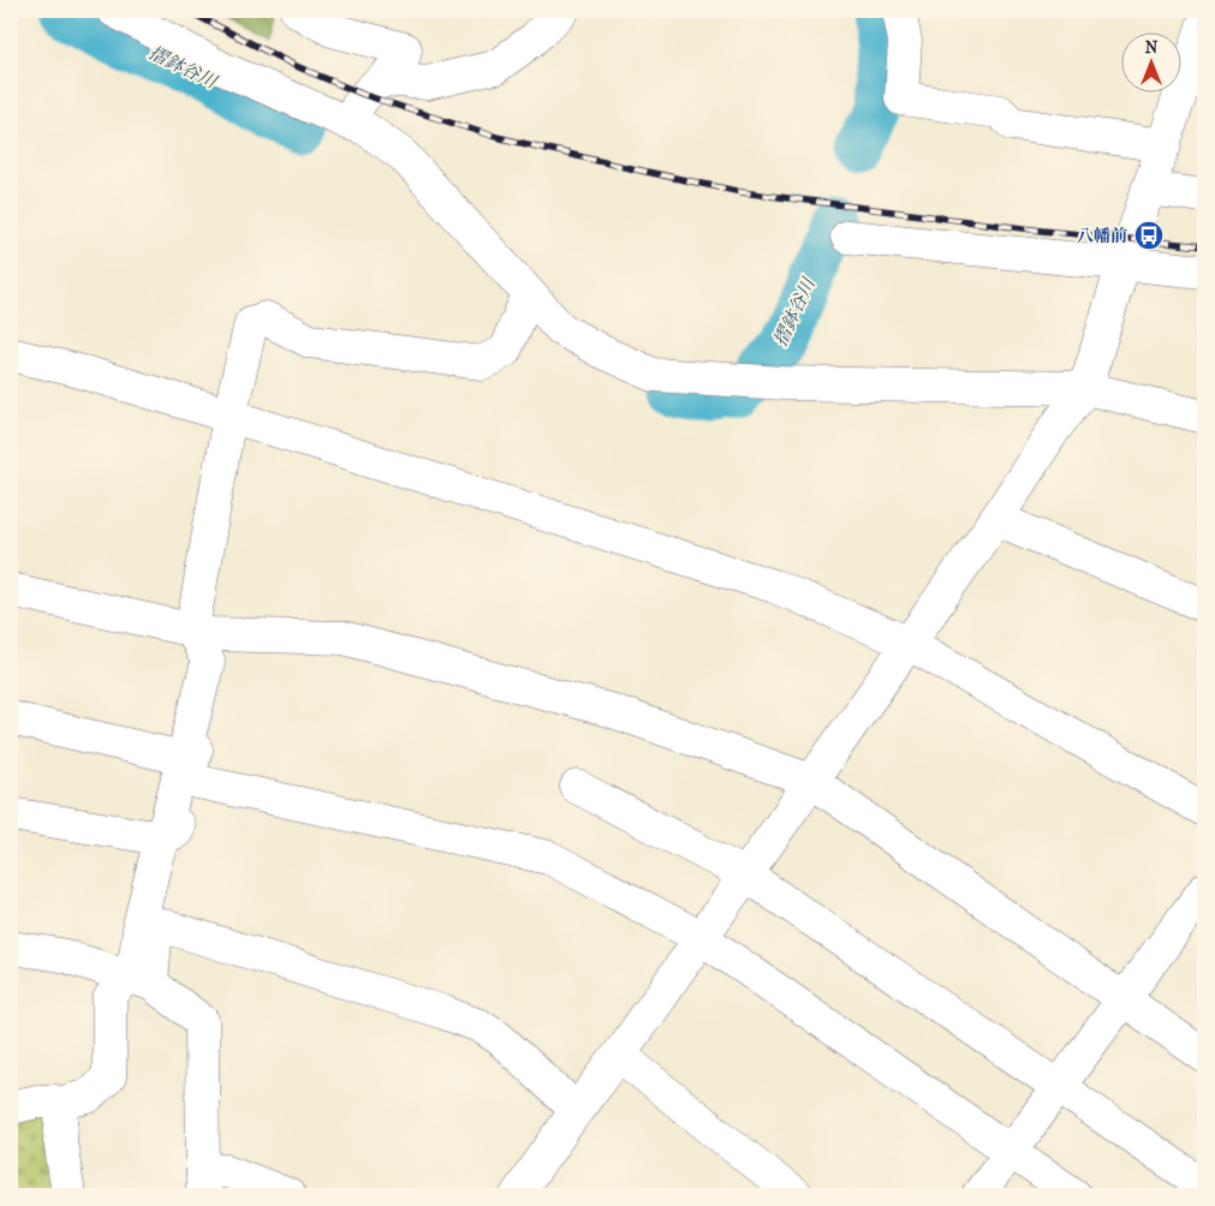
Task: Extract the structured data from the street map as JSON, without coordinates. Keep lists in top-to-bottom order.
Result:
{
  "water": ["摺鉢谷川"],
  "places": {
    "bus stop": ["八幡前"]
  },
  "north": "top"
}
